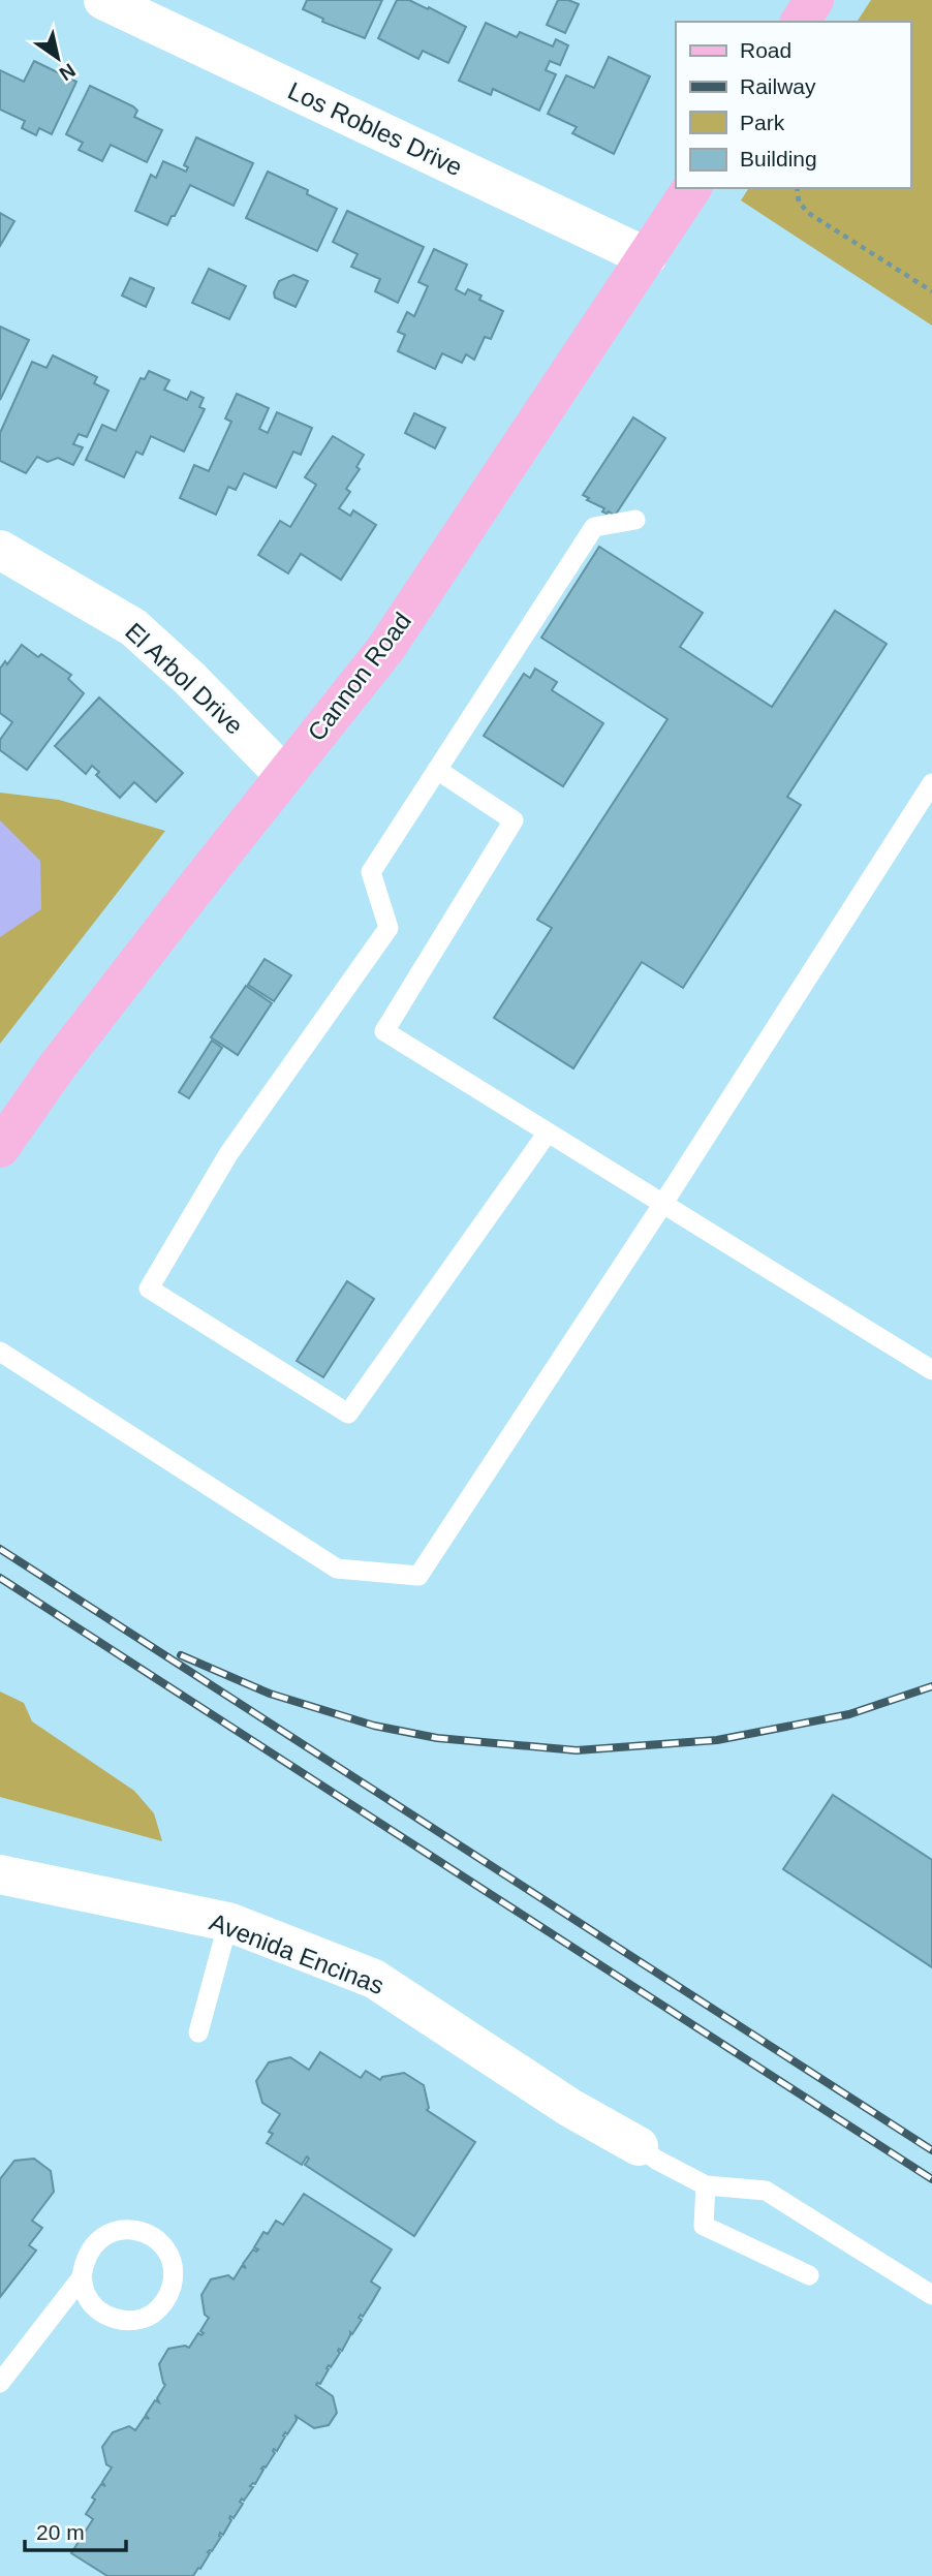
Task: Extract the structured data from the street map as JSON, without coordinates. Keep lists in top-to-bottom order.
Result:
{
  "streets": {
    "main road": ["Cannon Road"],
    "street": ["Los Robles Drive", "El Arbol Drive", "Avenida Encinas"]
  },
  "crossings": [
    ["Los Robles Drive", "Cannon Road"],
    ["Cannon Road", "El Arbol Drive"]
  ],
  "legend": [
    "Road",
    "Railway",
    "Park",
    "Building"
  ],
  "scale_bar": "20 m",
  "north": "bottom right"
}
